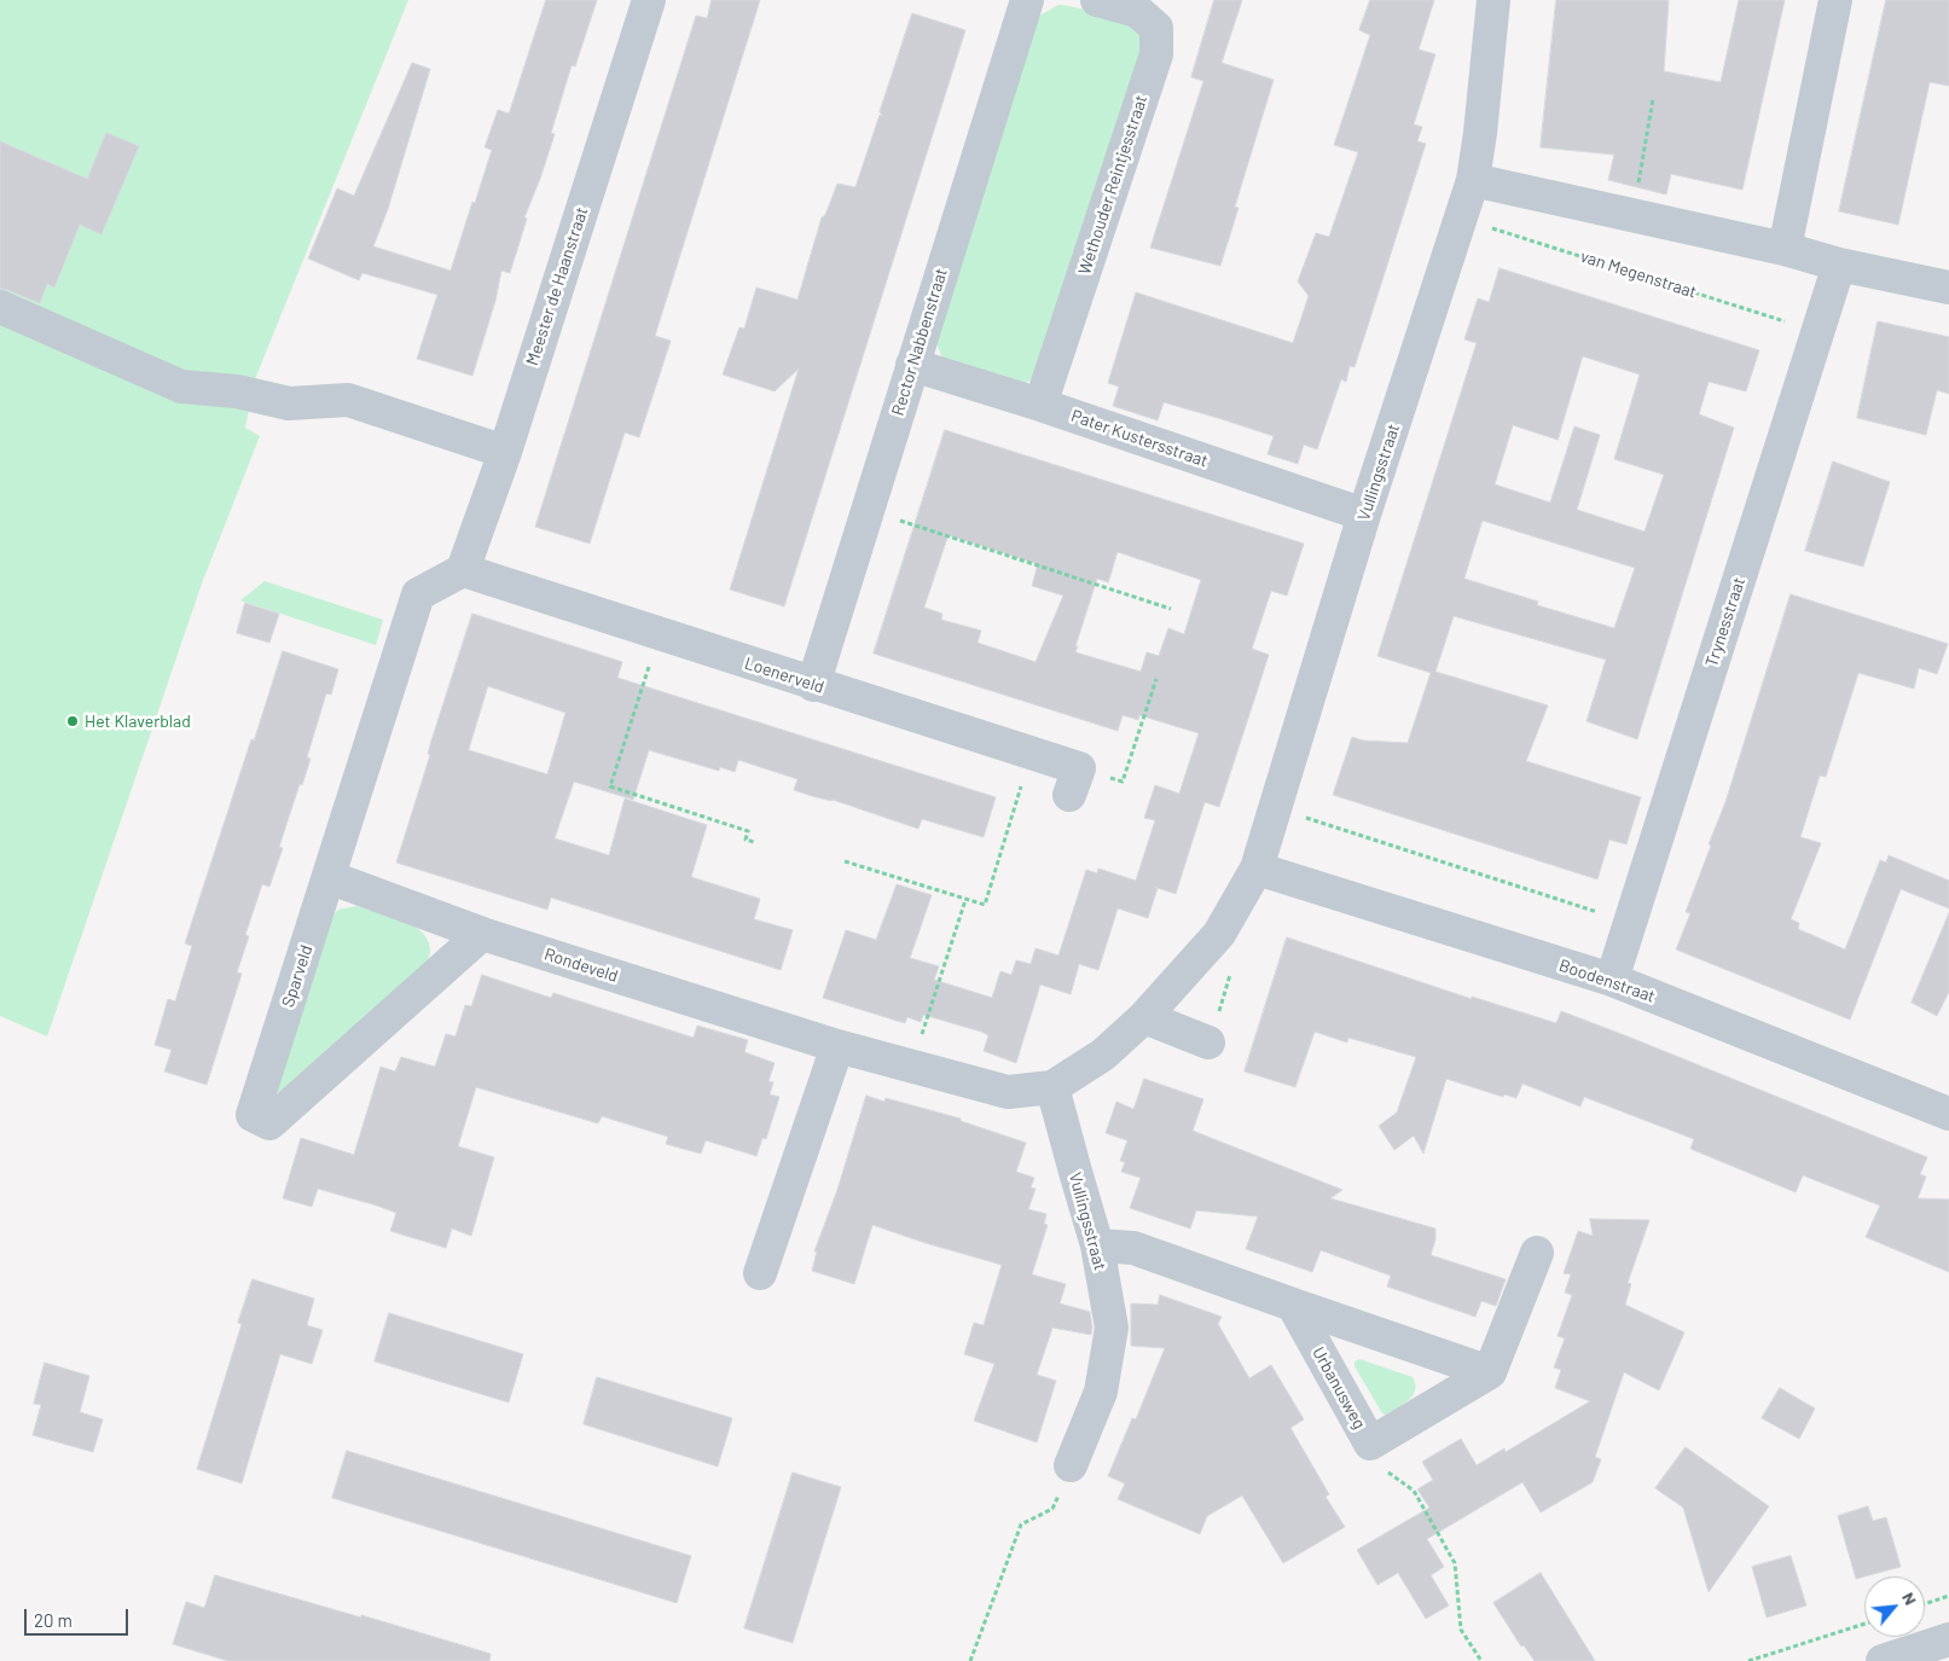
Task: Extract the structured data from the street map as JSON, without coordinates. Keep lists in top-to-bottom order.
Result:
{
  "streets": {
    "street": [
      "Wethouder Reintjesstraat",
      "Meester de Haanstraat",
      "Rector Nabbenstraat",
      "Pater Kustersstraat",
      "Vullingsstraat",
      "Trynesstraat",
      "Loenerveld",
      "Rondeveld",
      "Sparveld",
      "Boodenstraat",
      "Urbanusweg"
    ],
    "path": ["van Megenstraat"]
  },
  "crossings": [
    ["Wethouder Reintjesstraat", "Pater Kustersstraat"],
    ["van Megenstraat", "Vullingsstraat"],
    ["van Megenstraat", "Trynesstraat"],
    ["Meester de Haanstraat", "Loenerveld"],
    ["Meester de Haanstraat", "Sparveld"],
    ["Rector Nabbenstraat", "Pater Kustersstraat"],
    ["Rector Nabbenstraat", "Loenerveld"],
    ["Pater Kustersstraat", "Vullingsstraat"],
    ["Vullingsstraat", "Rondeveld"],
    ["Vullingsstraat", "Boodenstraat"],
    ["Trynesstraat", "Boodenstraat"],
    ["Loenerveld", "Sparveld"],
    ["Rondeveld", "Sparveld"]
  ],
  "places": ["Het Klaverblad"],
  "scale_bar": "20 m",
  "north": "top right"
}
